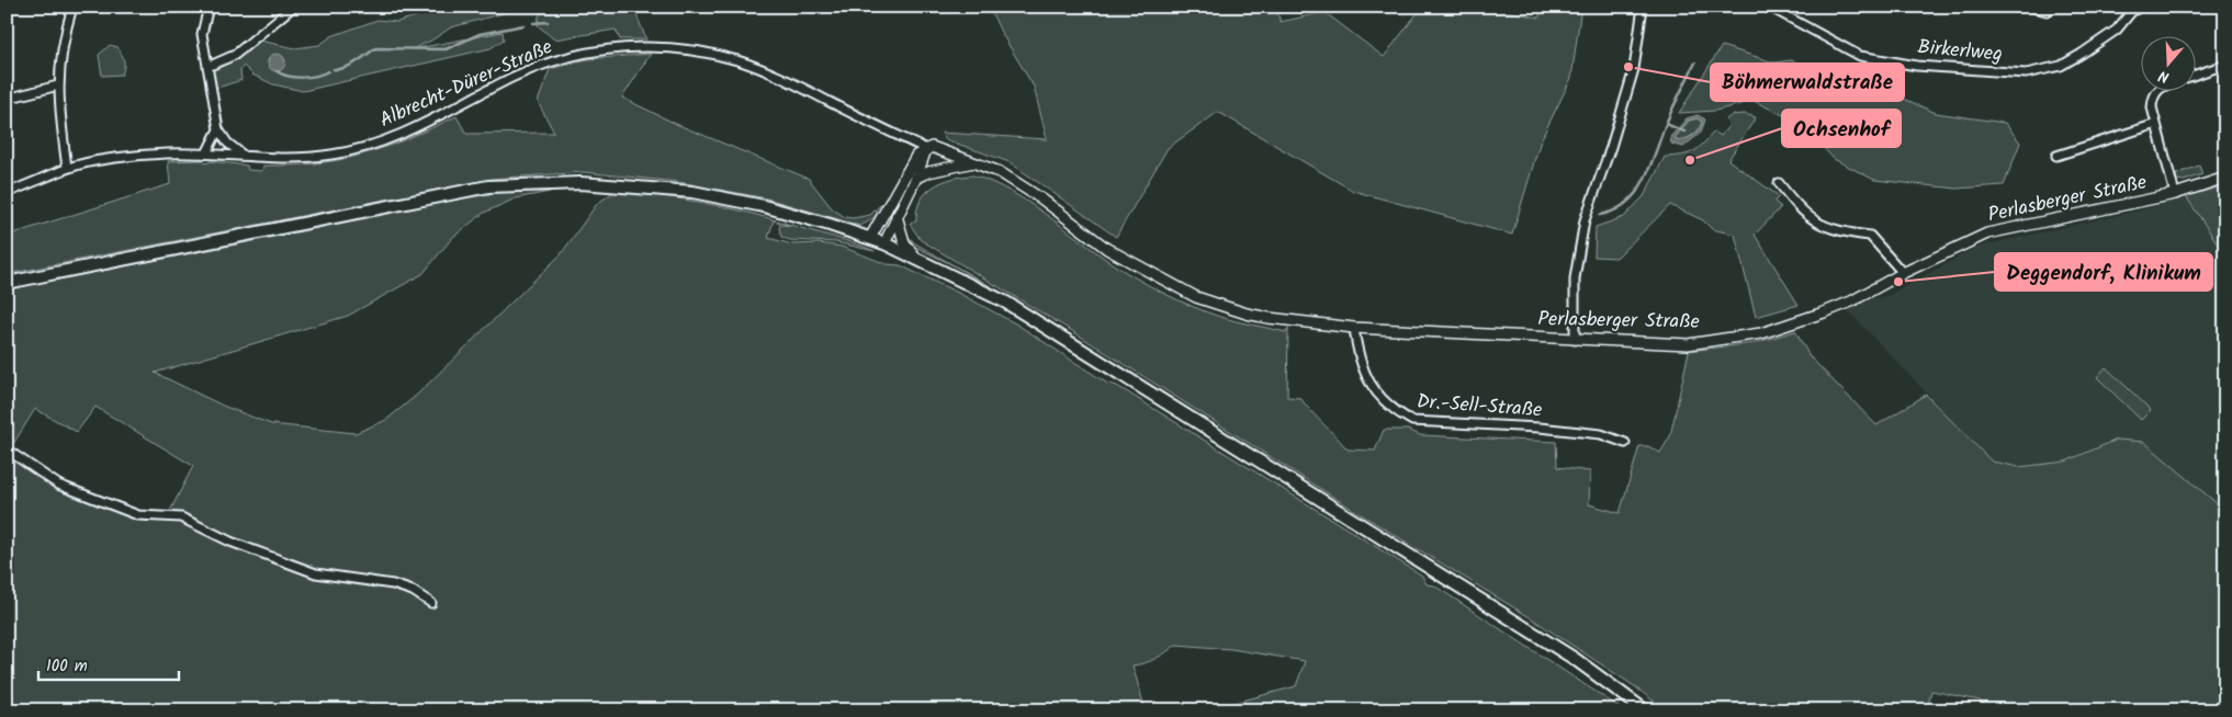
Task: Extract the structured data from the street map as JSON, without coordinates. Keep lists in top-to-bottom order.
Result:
{
  "streets": {
    "street": [
      "Birkerlweg",
      "Albrecht-Dürer-Straße",
      "Perlasberger Straße",
      "Dr.-Sell-Straße"
    ]
  },
  "crossings": [
    ["Albrecht-Dürer-Straße", "Perlasberger Straße"],
    ["Perlasberger Straße", "Dr.-Sell-Straße"]
  ],
  "places": ["Böhmerwaldstraße", "Ochsenhof", "Deggendorf, Klinikum"],
  "scale_bar": "100 m",
  "north": "bottom"
}
